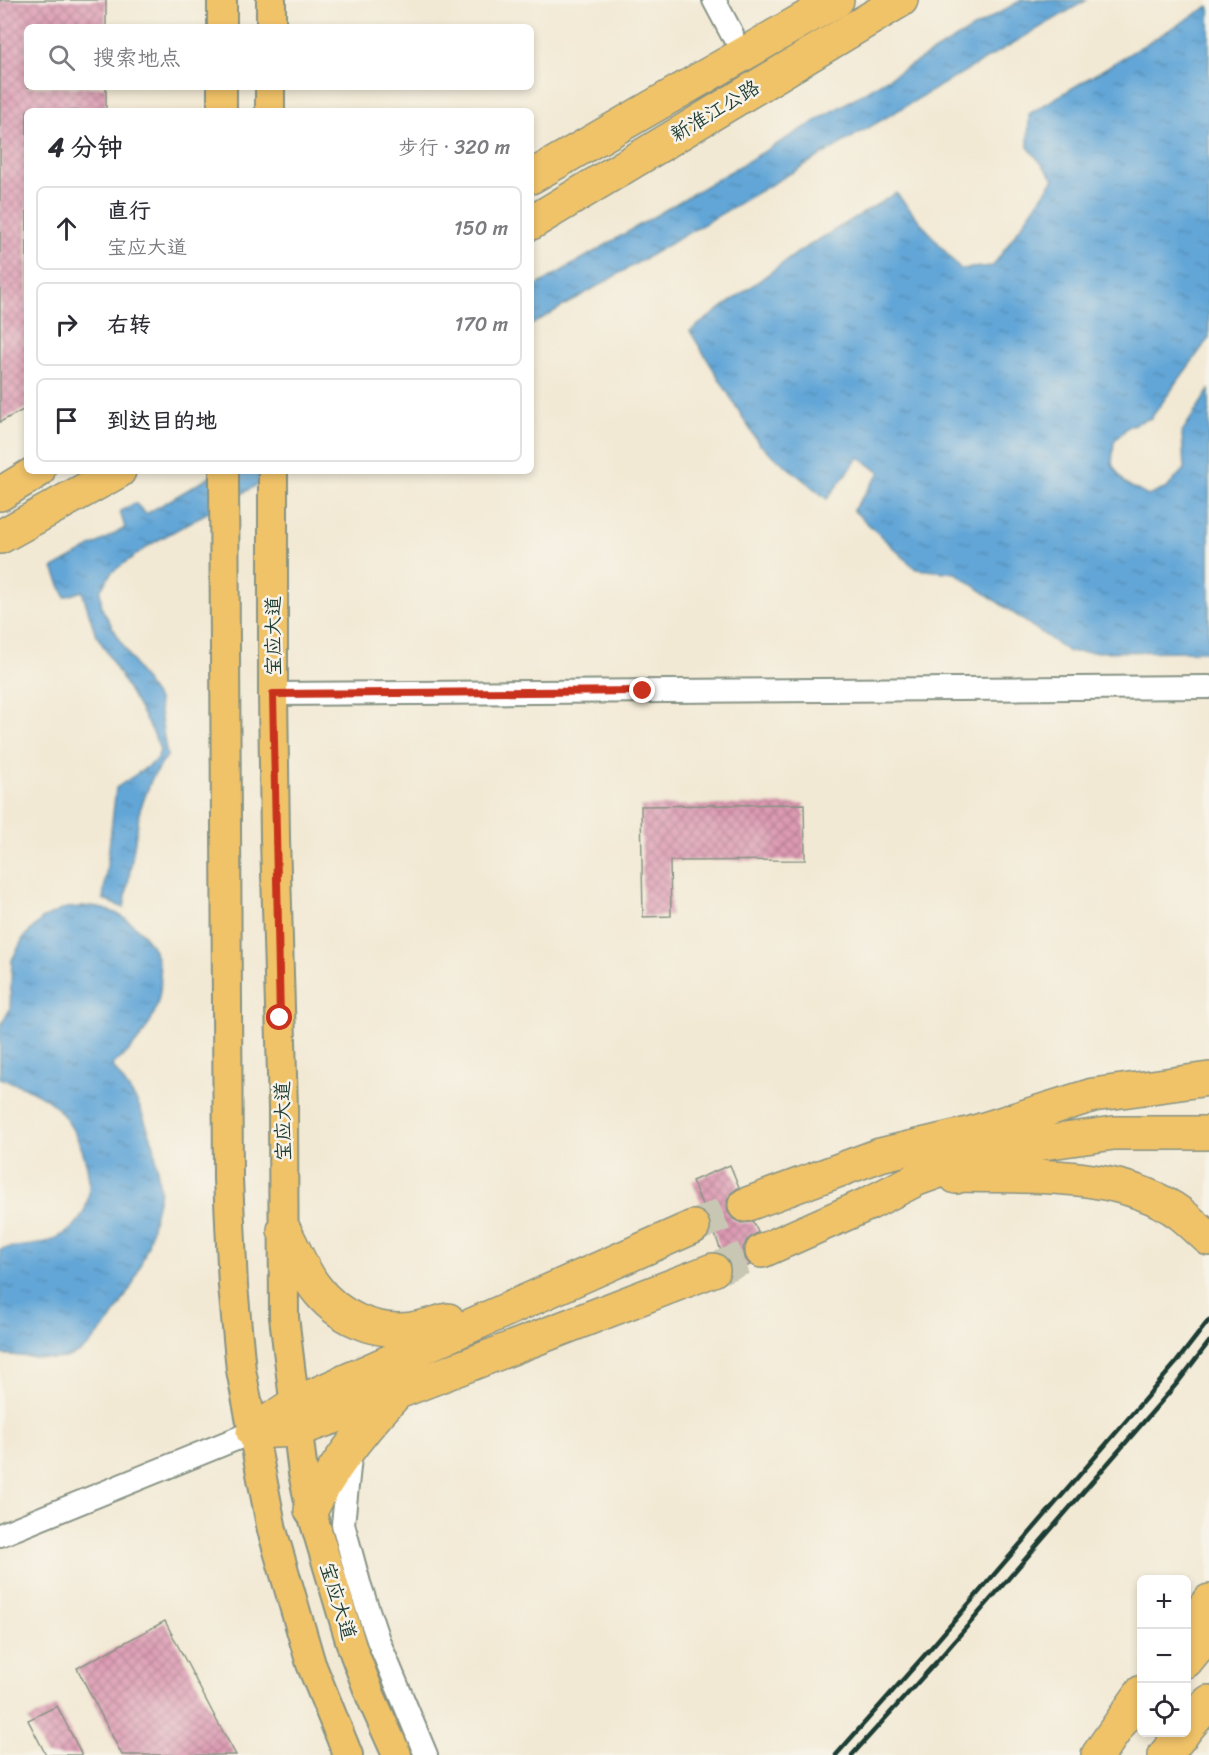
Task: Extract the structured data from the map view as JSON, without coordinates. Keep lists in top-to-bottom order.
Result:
{
  "streets": {
    "highway": ["新淮江公路"],
    "main road": ["宝应大道"]
  },
  "page": {
    "search": "搜索地点",
    "heading": ["4 分钟", "步行 · 320 m"],
    "list": [
      ["直行", "宝应大道", "150 m"],
      ["右转", "170 m"],
      "到达目的地"
    ],
    "map_buttons": ["+", "−"]
  }
}
